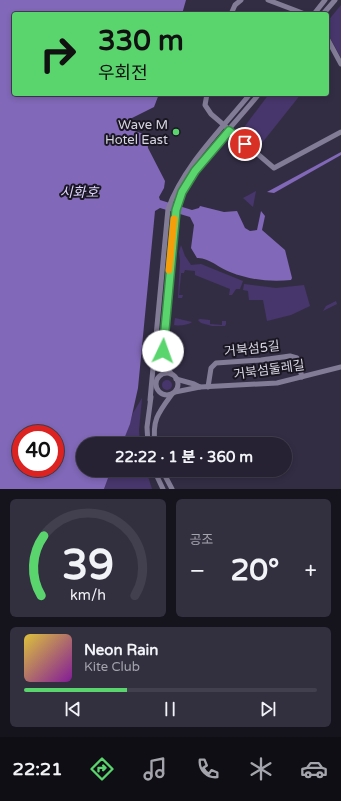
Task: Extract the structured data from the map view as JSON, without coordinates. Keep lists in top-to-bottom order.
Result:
{
  "streets": {
    "street": ["거북섬5길", "거북섬둘레길"]
  },
  "crossings": [
    ["거북섬5길", "거북섬둘레길"]
  ],
  "water": ["시화호"],
  "places": ["Wave M Hotel East"],
  "page": {
    "turn": ["330 m", "우회전"],
    "limit": "40",
    "trip": "22:22 · 1 분 · 360 m",
    "tile": "공조",
    "heat": ["−", "20°", "+"],
    "song": ["Neon Rain", "Kite Club"],
    "tabs": "22:21",
    "gauge": ["39", "km/h"]
  }
}
